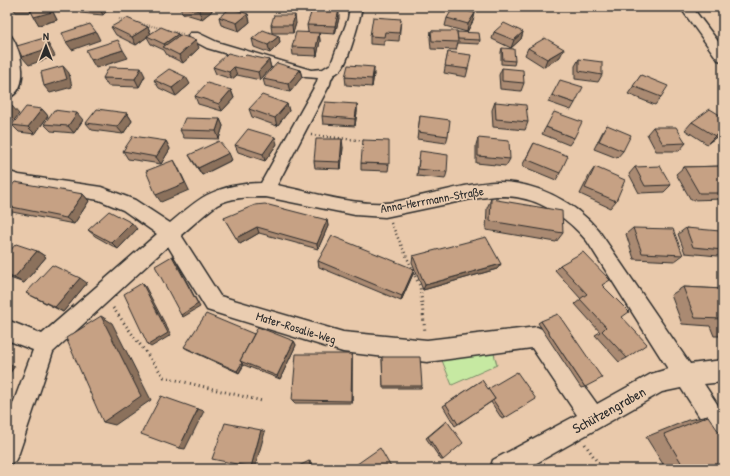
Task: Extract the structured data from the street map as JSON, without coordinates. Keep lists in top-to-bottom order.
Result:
{
  "streets": {
    "street": ["Anna-Herrmann-Straße", "Mater-Rosalie-Weg", "Schützengraben"]
  },
  "crossings": [
    ["Anna-Herrmann-Straße", "Mater-Rosalie-Weg"],
    ["Anna-Herrmann-Straße", "Schützengraben"],
    ["Mater-Rosalie-Weg", "Schützengraben"]
  ],
  "north": "top"
}
